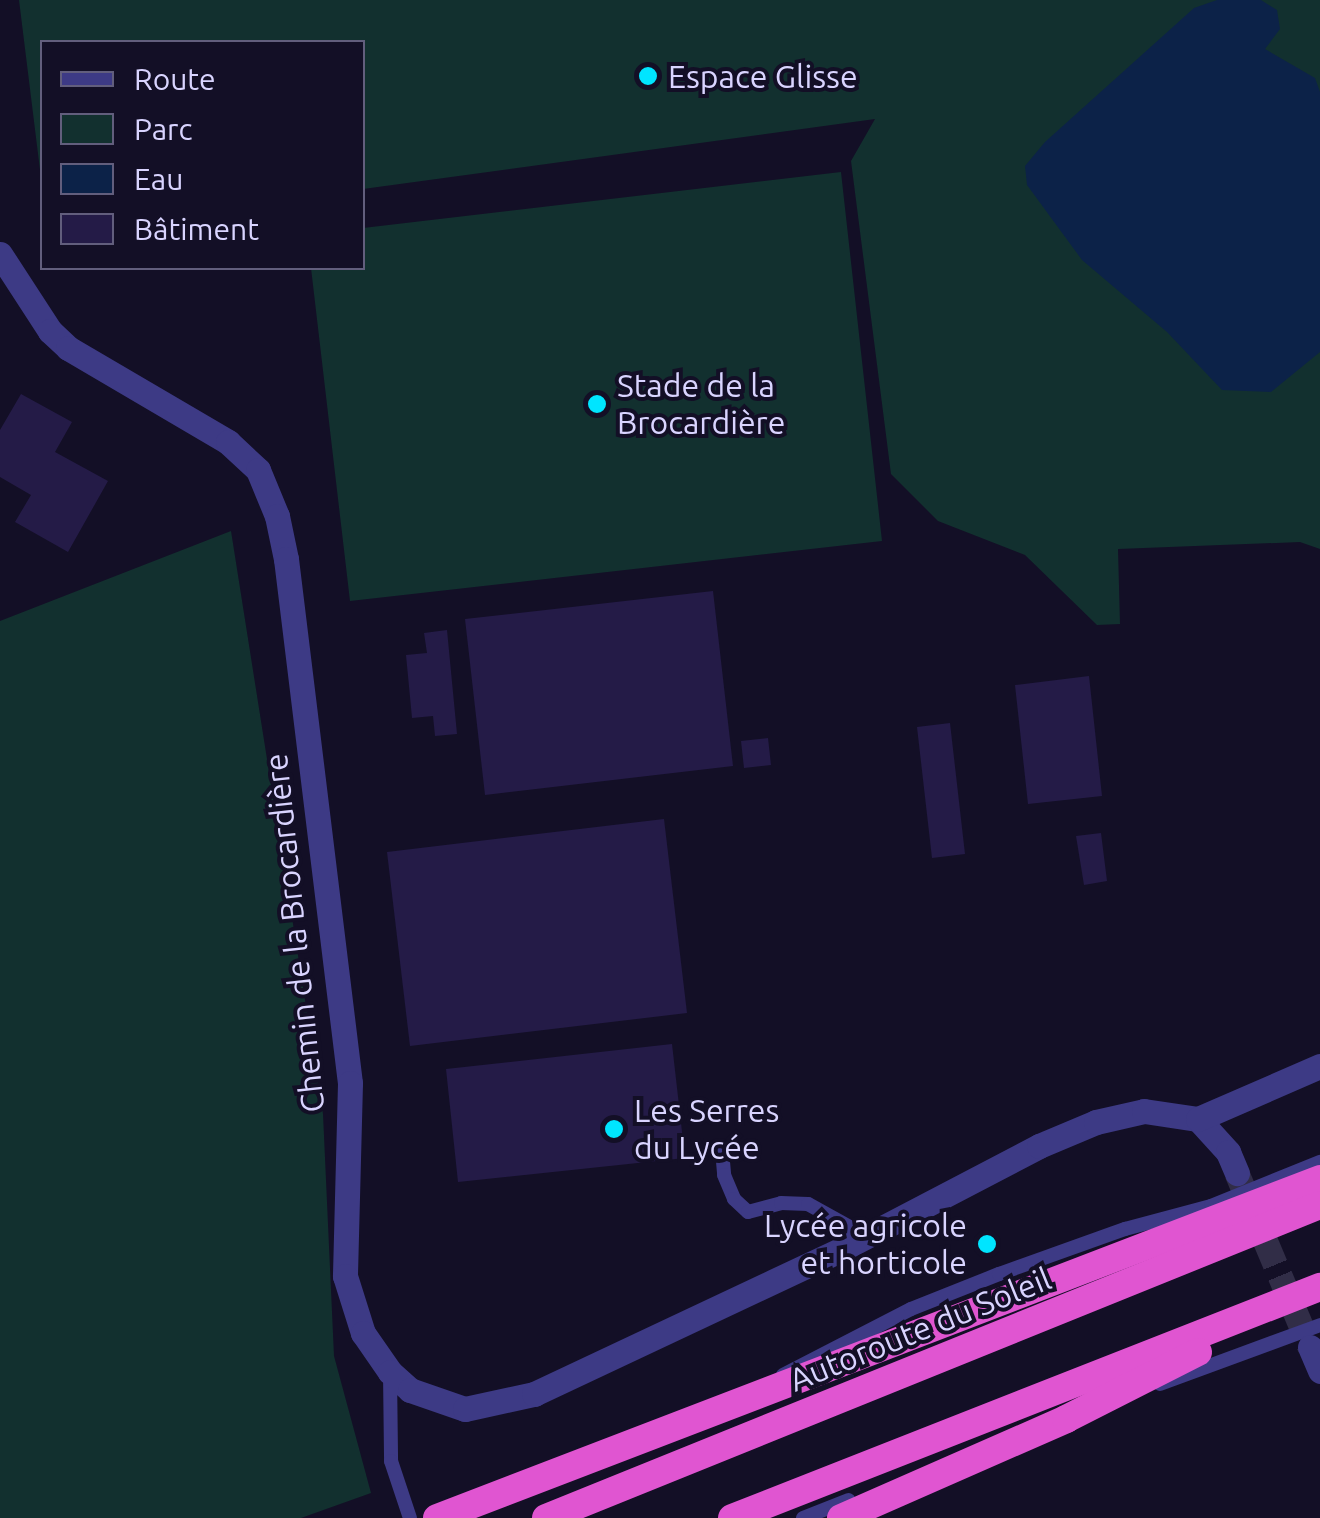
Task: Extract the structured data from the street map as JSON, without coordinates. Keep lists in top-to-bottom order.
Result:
{
  "streets": {
    "highway": ["Autoroute du Soleil"],
    "street": ["Chemin de la Brocardière"]
  },
  "places": [
    "Espace Glisse",
    "Stade de la Brocardière",
    "Les Serres du Lycée",
    "Lycée agricole et horticole"
  ],
  "legend": [
    "Route",
    "Parc",
    "Eau",
    "Bâtiment"
  ]
}
